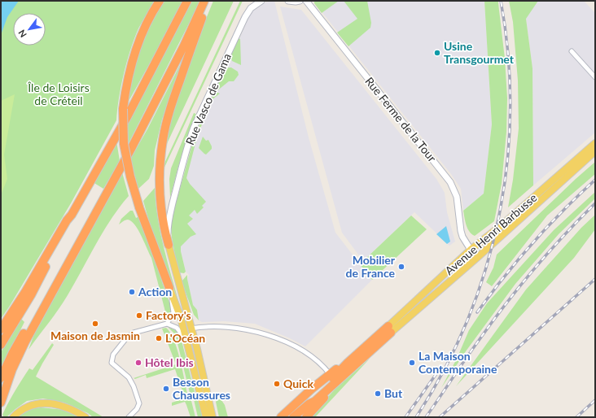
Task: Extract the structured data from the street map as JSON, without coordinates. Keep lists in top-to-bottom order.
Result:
{
  "streets": {
    "main road": ["Avenue Henri Barbusse"],
    "street": ["Rue Vasco de Gama", "Rue Ferme de la Tour"]
  },
  "crossings": [
    ["Rue Ferme de la Tour", "Avenue Henri Barbusse"]
  ],
  "parks": ["Île de Loisirs de Créteil"],
  "places": [
    "Usine Transgourmet",
    "Mobilier de France",
    "Action",
    "Factory's",
    "Maison de Jasmin",
    "L'Océan",
    "Hôtel Ibis",
    "La Maison Contemporaine",
    "Quick",
    "Besson Chaussures",
    "But"
  ],
  "north": "bottom left"
}
